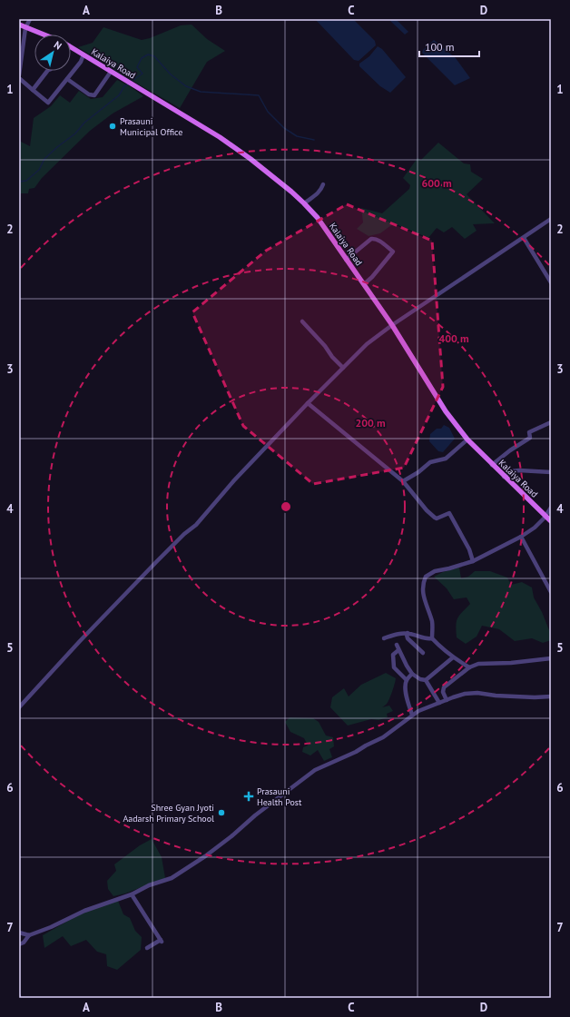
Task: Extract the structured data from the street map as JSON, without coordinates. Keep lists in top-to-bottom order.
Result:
{
  "streets": {
    "main road": ["Kalaiya Road"]
  },
  "places": {
    "other": ["Prasauni Municipal Office", "Shree Gyan Jyoti Aadarsh Primary School"],
    "health": ["Prasauni Health Post"]
  },
  "scale_bar": "100 m",
  "north": "top right",
  "grid": {
    "columns": [
      "A",
      "B",
      "C",
      "D"
    ],
    "rows": [
      "1",
      "2",
      "3",
      "4",
      "5",
      "6",
      "7"
    ]
  },
  "rings": ["600 m", "400 m", "200 m"]
}
